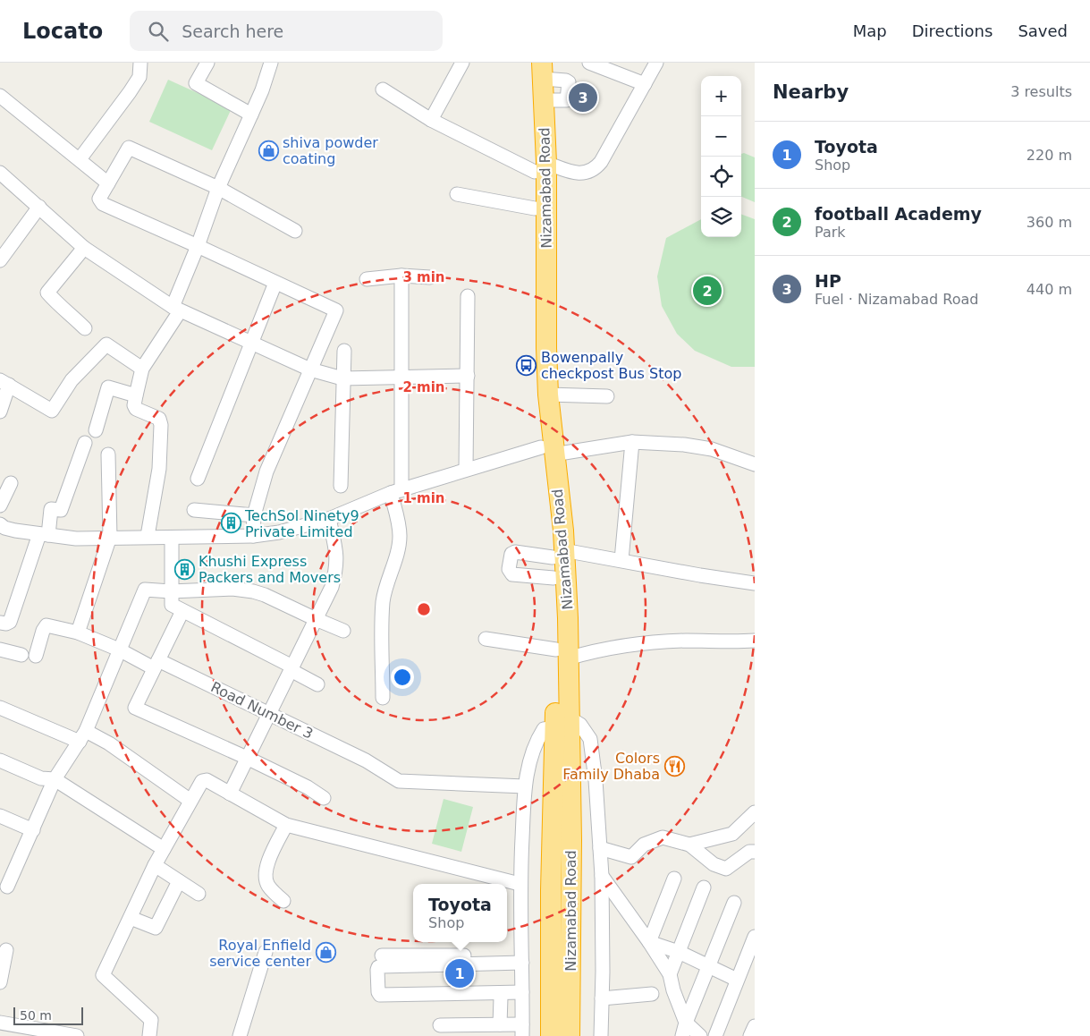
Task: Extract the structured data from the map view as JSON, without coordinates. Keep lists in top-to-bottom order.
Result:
{
  "streets": {
    "highway": ["Nizamabad Road"],
    "street": ["Road Number 3"]
  },
  "places": {
    "shop": ["shiva powder coating", "Royal Enfield service center"],
    "bus stop": ["Bowenpally checkpost Bus Stop"],
    "building": ["TechSol Ninety9 Private Limited", "Khushi Express Packers and Movers"],
    "restaurant": ["Colors Family Dhaba"]
  },
  "scale_bar": "50 m",
  "page": {
    "header": "Locato",
    "search": "Search here",
    "nav": ["Map", "Directions", "Saved"],
    "heading": ["Nearby", "3 results"],
    "map_buttons": ["+", "−"],
    "pins": ["3", "2", "1"],
    "list": [
      {
        "mark": "1",
        "name": "Toyota",
        "note": "Shop",
        "value": "220 m"
      },
      {
        "mark": "2",
        "name": "football Academy",
        "note": "Park",
        "value": "360 m"
      },
      {
        "mark": "3",
        "name": "HP",
        "note": "Fuel · Nizamabad Road",
        "value": "440 m"
      }
    ],
    "popup": ["Toyota", "Shop"],
    "scale": "50 m"
  },
  "rings": ["3 min", "2 min", "1 min"]
}
